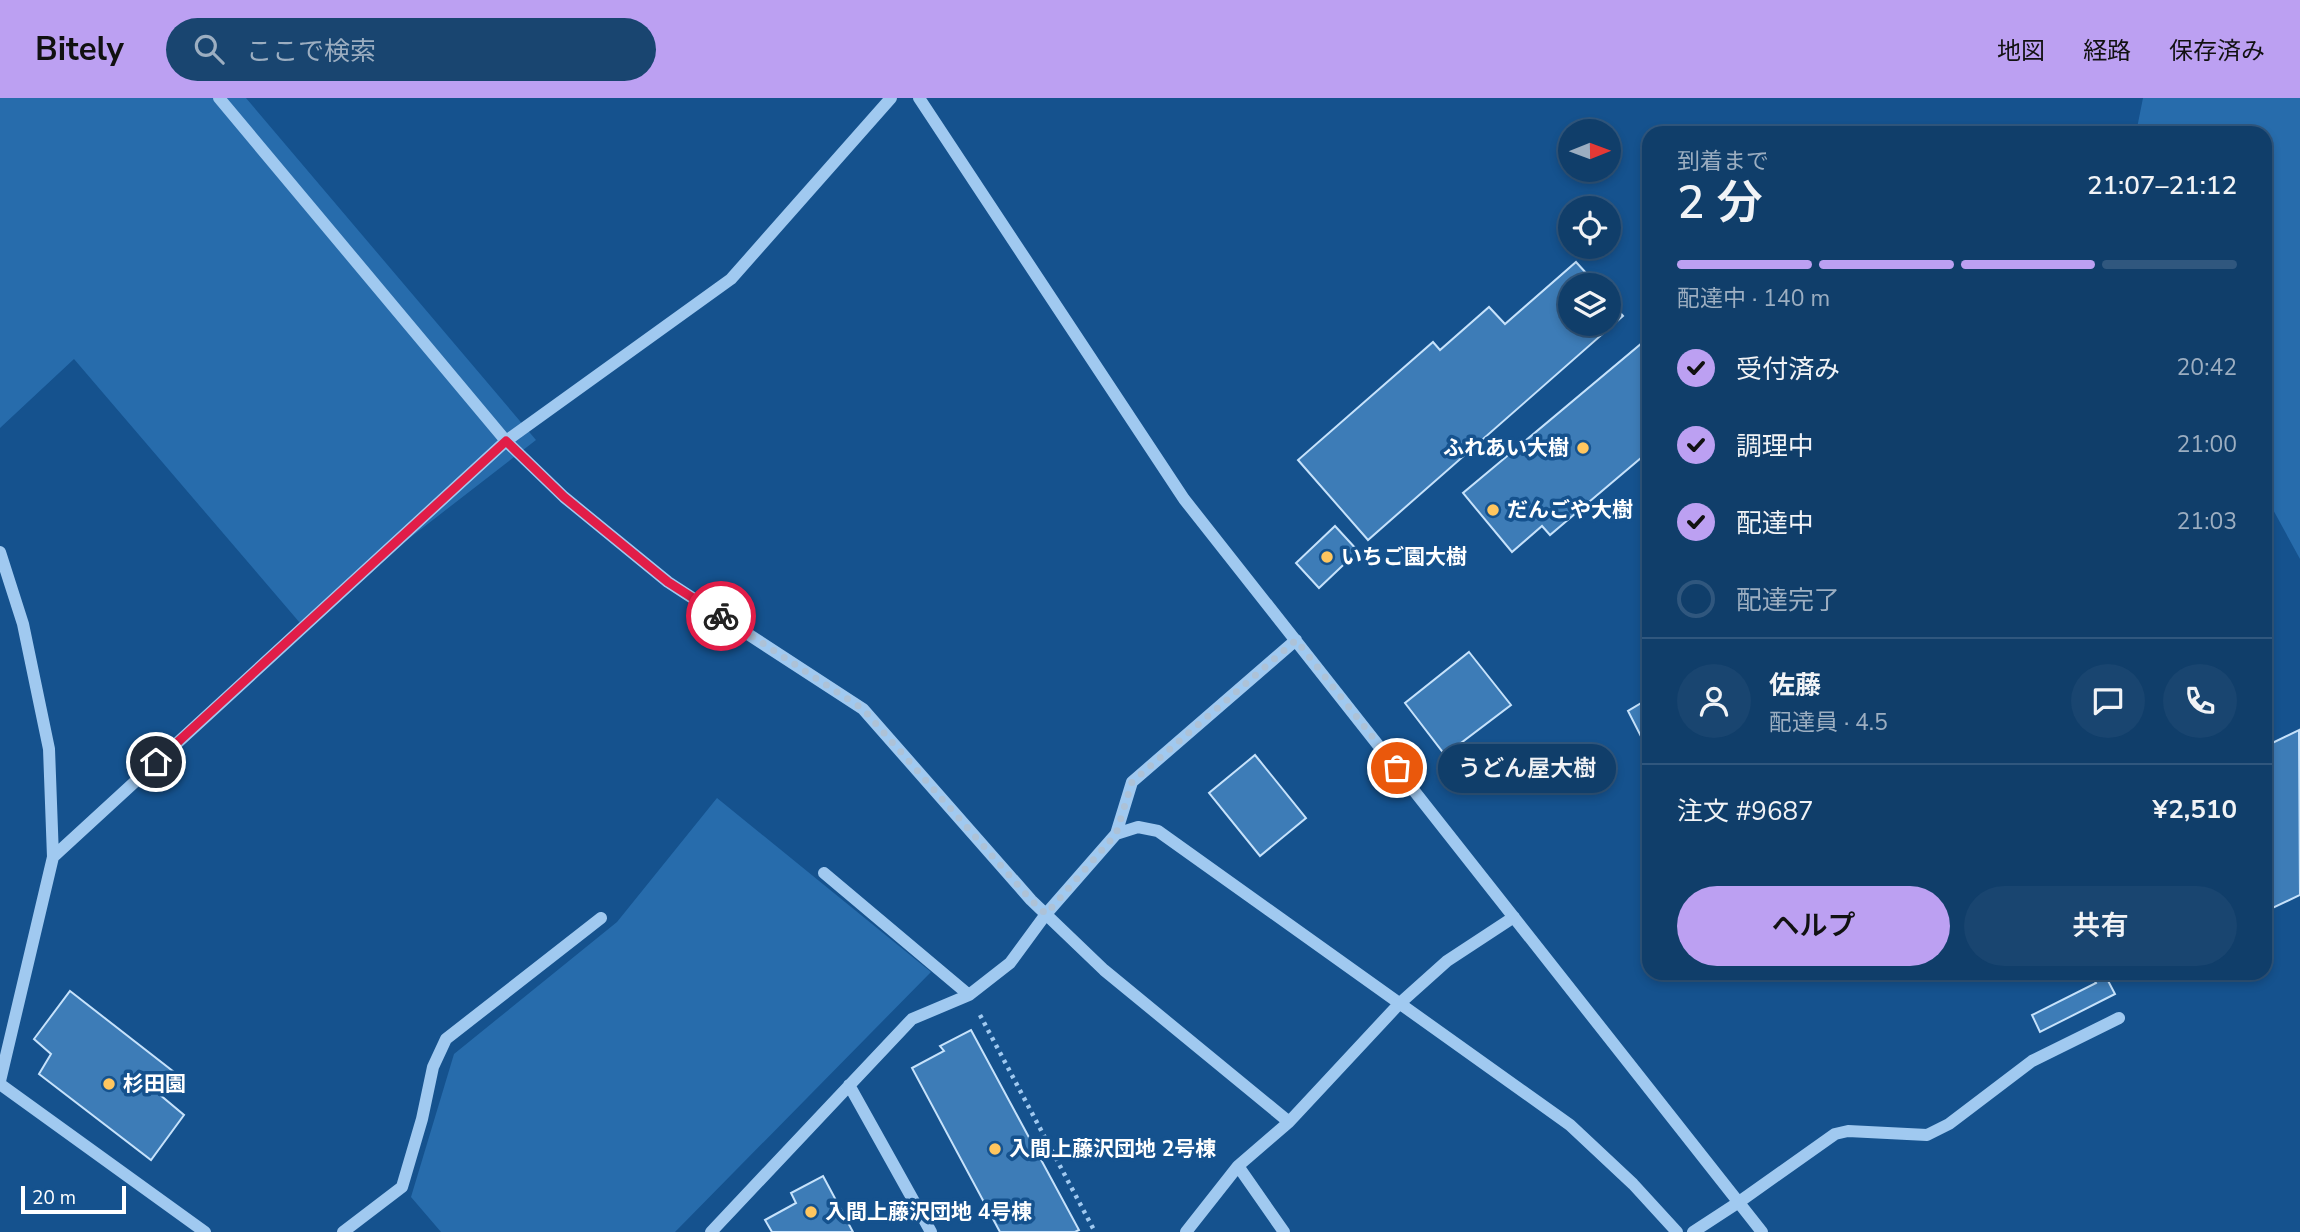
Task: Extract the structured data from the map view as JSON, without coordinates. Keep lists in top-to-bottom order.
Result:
{
  "places": [
    "ふれあい大樹",
    "だんごや大樹",
    "いちご園大樹",
    "うどん屋大樹",
    "杉田園",
    "入間上藤沢団地 2号棟",
    "入間上藤沢団地 4号棟"
  ],
  "scale_bar": "20 m",
  "north": "right",
  "page": {
    "header": "Bitely",
    "search": "ここで検索",
    "nav": ["地図", "経路", "保存済み"],
    "heading": ["2 分", "到着まで", "21:07–21:12"],
    "panel": [
      "佐藤",
      "配達員 · 4.5",
      "注文 #9687",
      "¥2,510"
    ],
    "bar": "配達中 · 140 m",
    "list": [
      ["受付済み", "20:42"],
      ["調理中", "21:00"],
      ["配達中", "21:03"],
      "配達完了"
    ],
    "bubble": "うどん屋大樹",
    "buttons": ["ヘルプ", "共有"],
    "scale": "20 m"
  }
}
